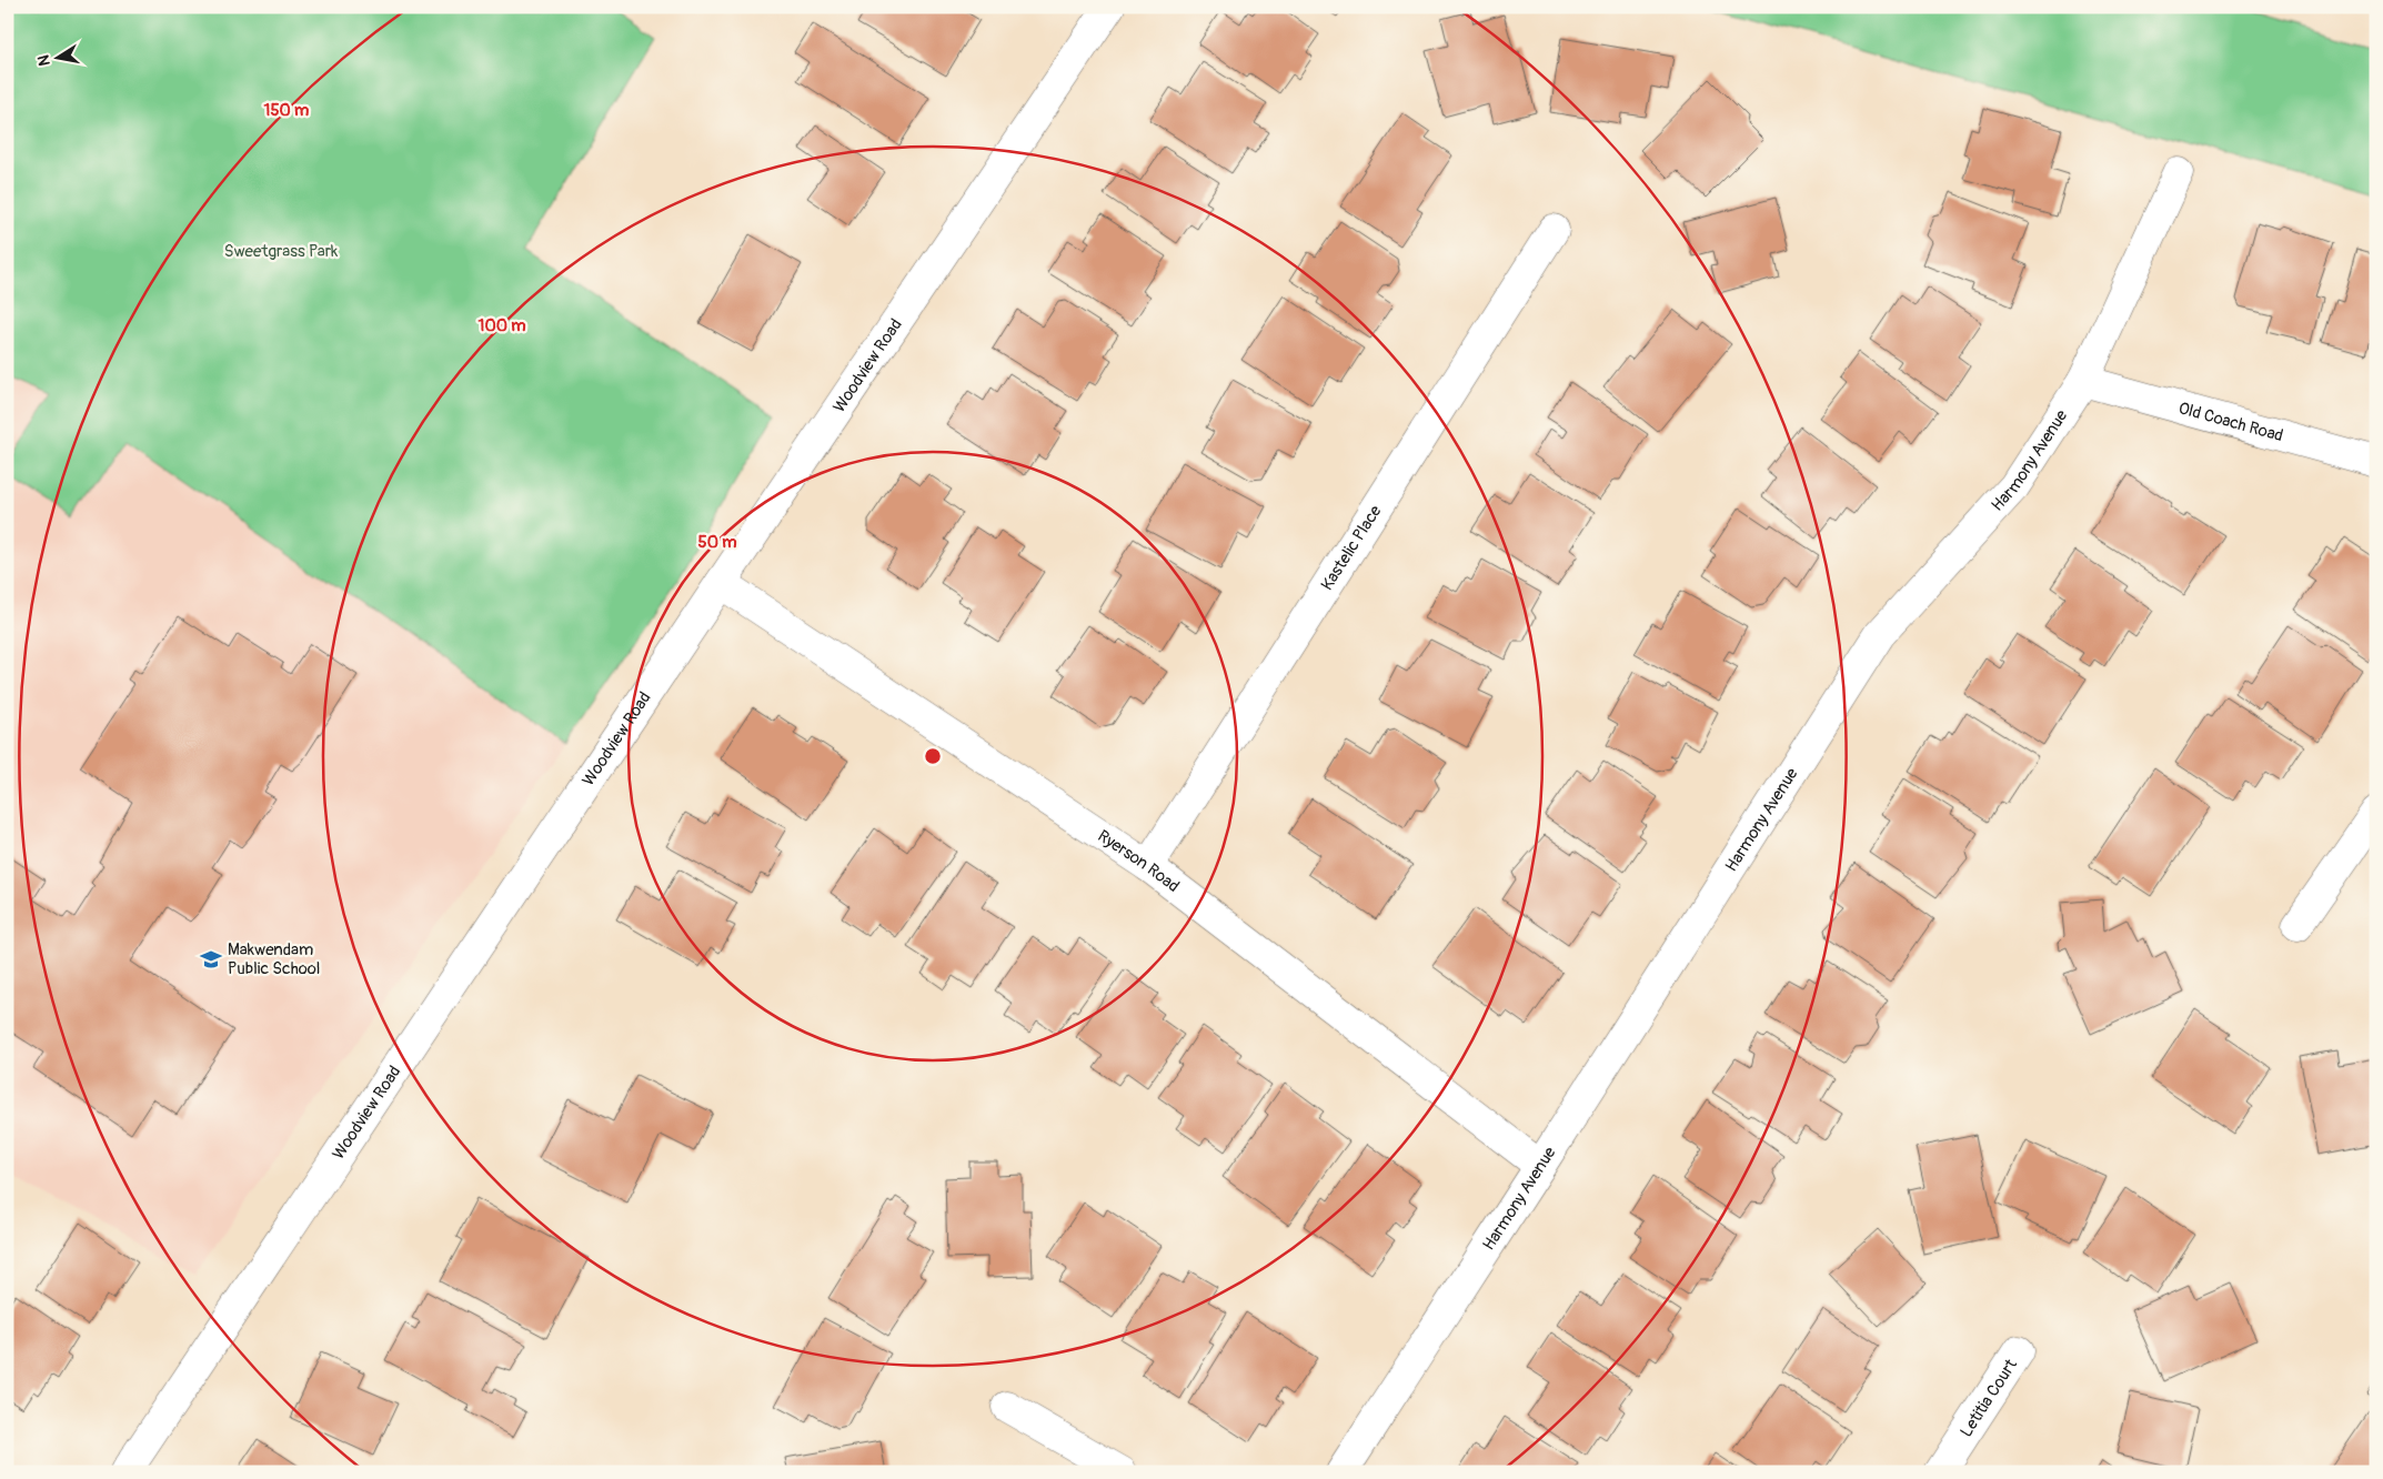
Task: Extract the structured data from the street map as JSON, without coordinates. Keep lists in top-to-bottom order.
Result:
{
  "streets": {
    "street": [
      "Woodview Road",
      "Old Coach Road",
      "Harmony Avenue",
      "Kastelic Place",
      "Ryerson Road",
      "Letitia Court"
    ]
  },
  "crossings": [
    ["Woodview Road", "Ryerson Road"],
    ["Old Coach Road", "Harmony Avenue"],
    ["Harmony Avenue", "Ryerson Road"],
    ["Kastelic Place", "Ryerson Road"]
  ],
  "parks": ["Sweetgrass Park"],
  "places": {
    "school or university": ["Makwendam Public School"]
  },
  "north": "left",
  "rings": ["150 m", "100 m", "50 m"]
}
